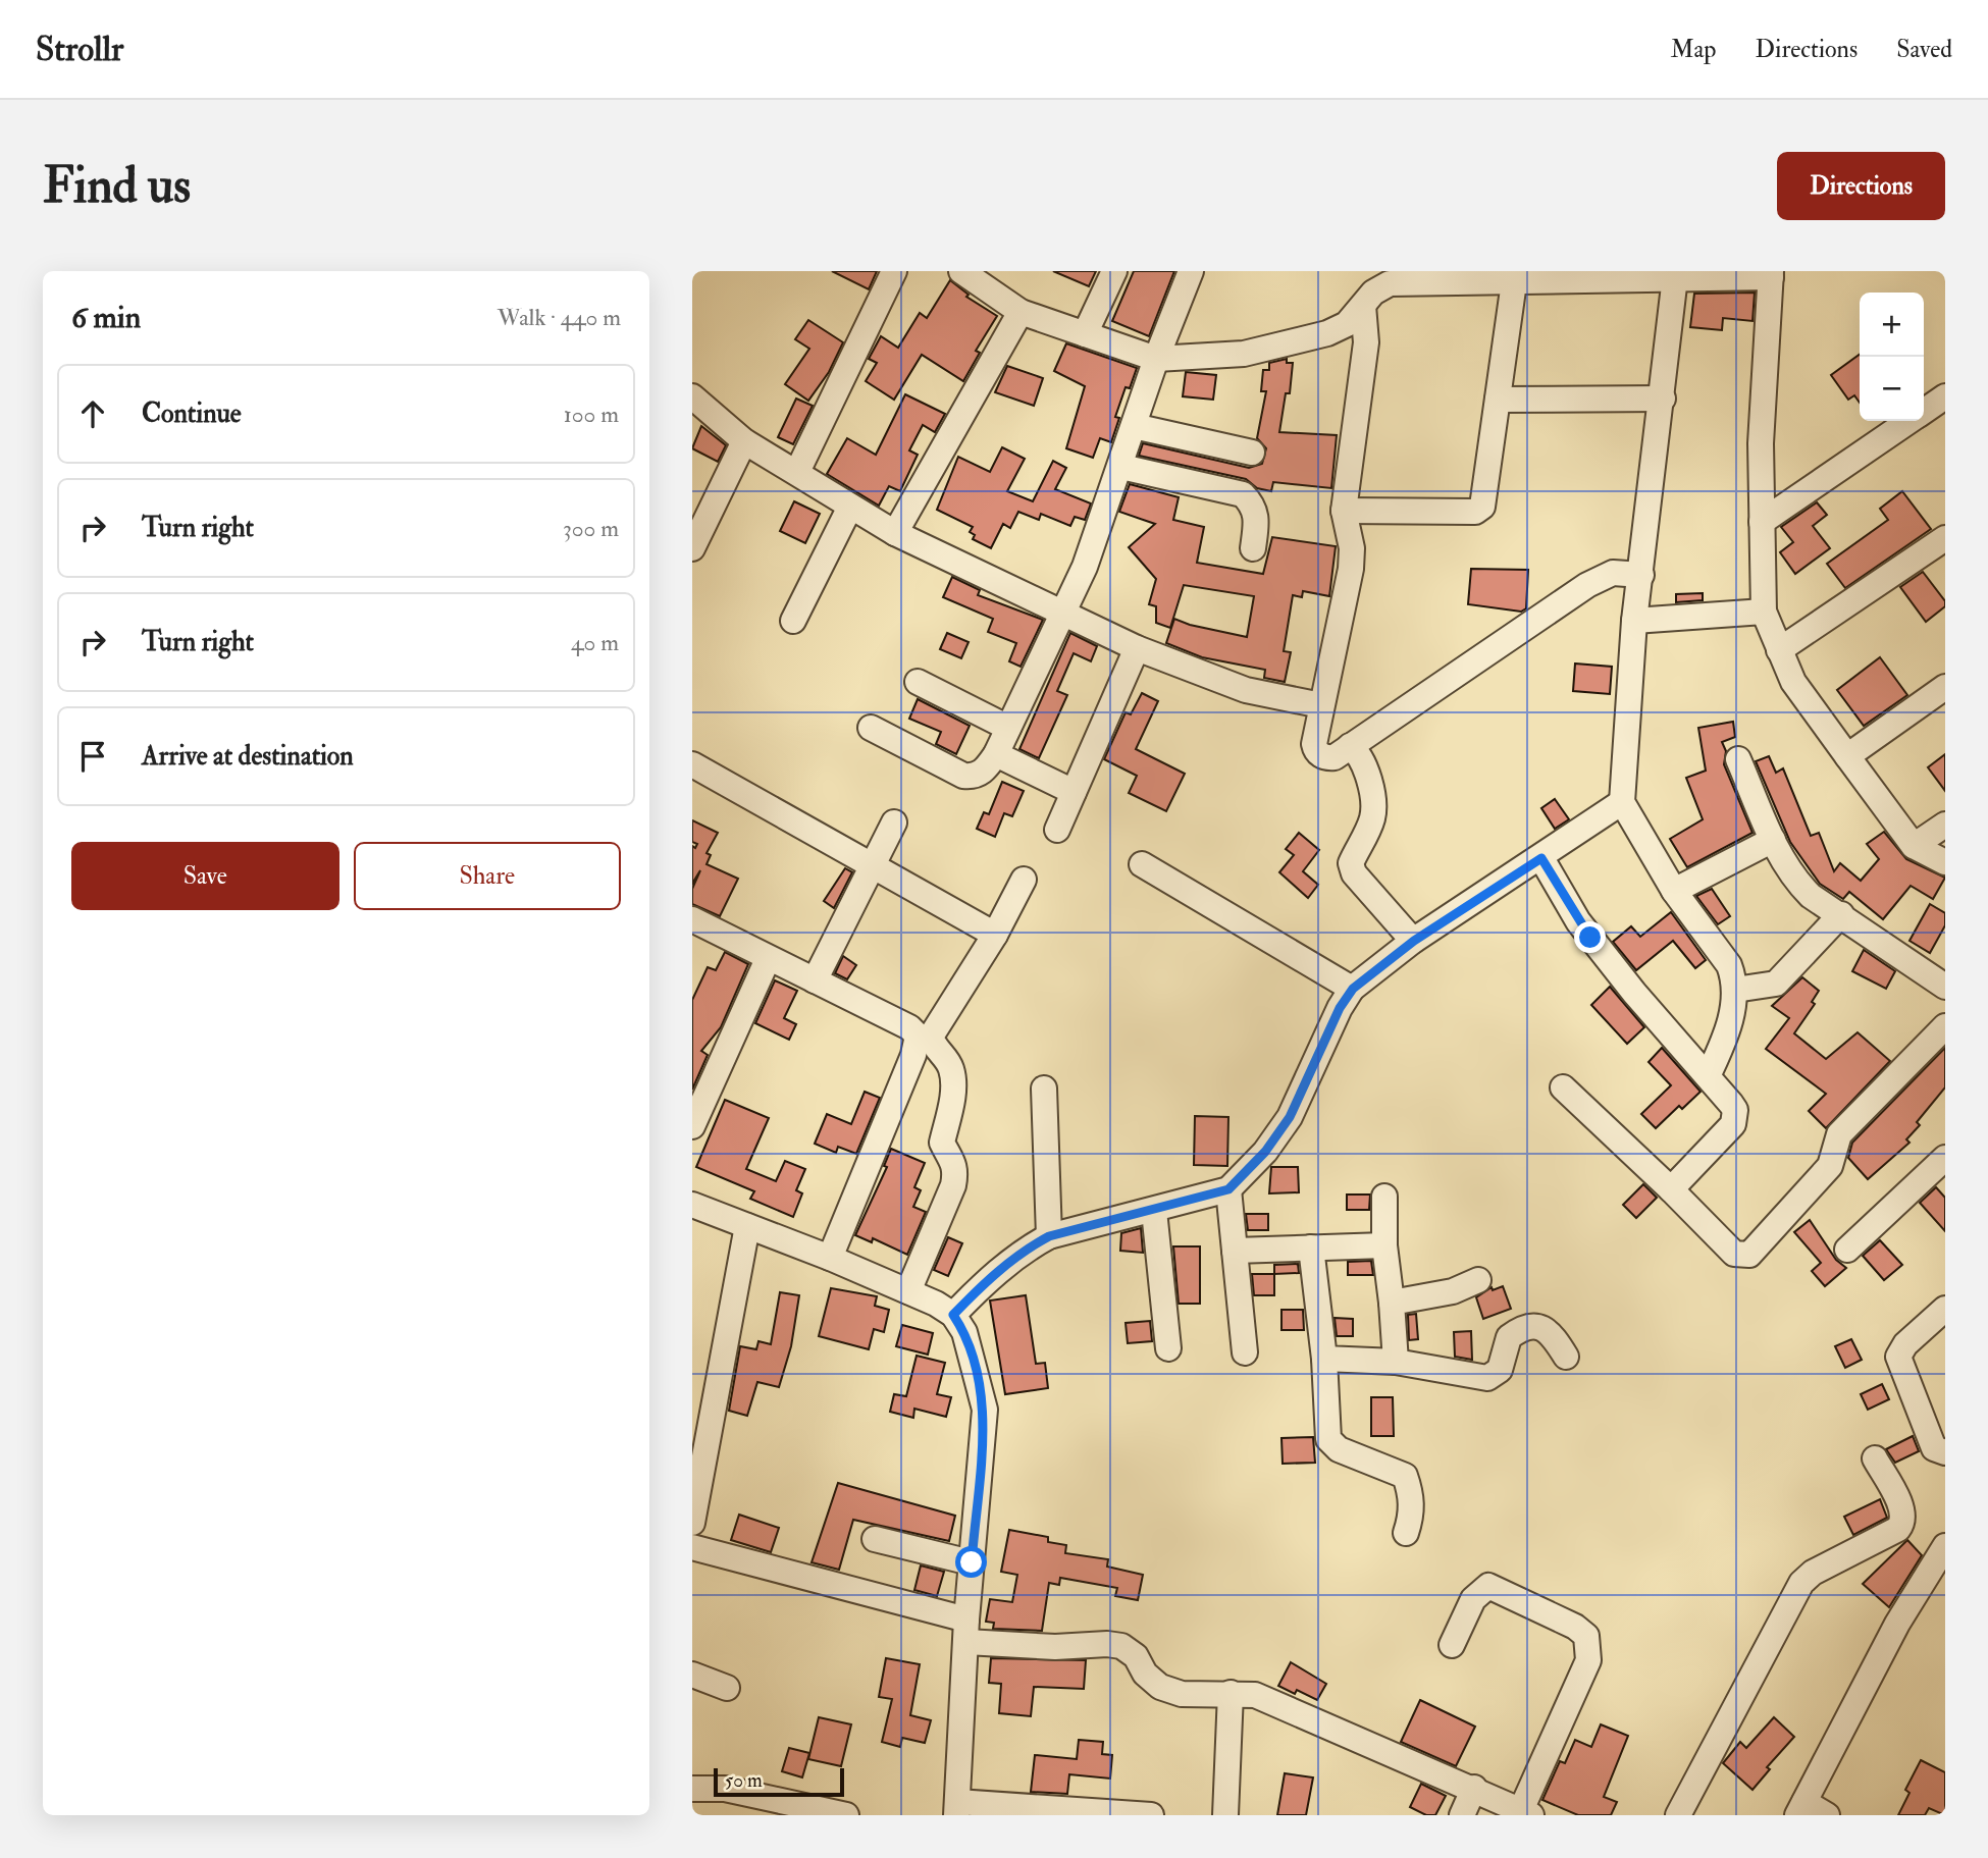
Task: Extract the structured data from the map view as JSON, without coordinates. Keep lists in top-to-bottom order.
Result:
{
  "scale_bar": "50 m",
  "page": {
    "header": "Strollr",
    "nav": ["Map", "Directions", "Saved"],
    "buttons": [
      "Directions",
      ["Save", "Share"]
    ],
    "title": "Find us",
    "heading": ["6 min", "Walk · 440 m"],
    "map_buttons": ["+", "−"],
    "list": [
      ["Continue", "100 m"],
      ["Turn right", "300 m"],
      ["Turn right", "40 m"],
      "Arrive at destination"
    ],
    "scale": "50 m"
  }
}
